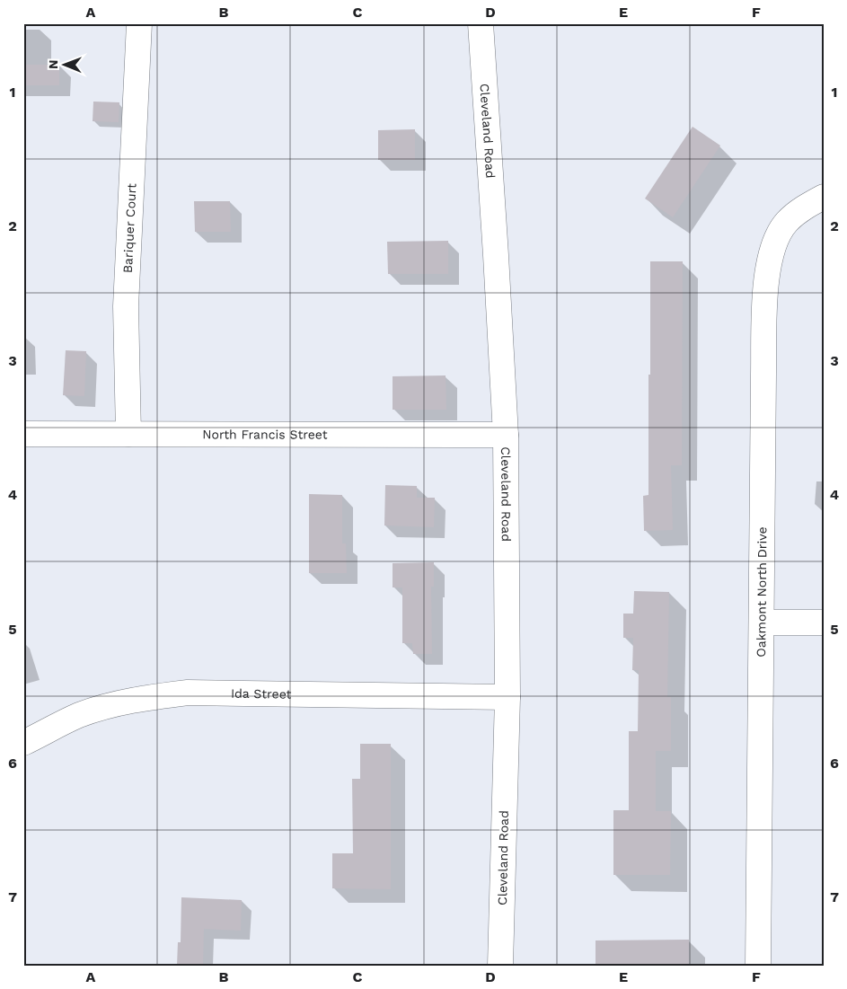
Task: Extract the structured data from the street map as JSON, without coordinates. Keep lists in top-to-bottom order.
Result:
{
  "streets": {
    "street": [
      "Cleveland Road",
      "Bariquer Court",
      "North Francis Street",
      "Oakmont North Drive",
      "Ida Street"
    ]
  },
  "crossings": [
    ["Cleveland Road", "North Francis Street"],
    ["Cleveland Road", "Ida Street"],
    ["Bariquer Court", "North Francis Street"]
  ],
  "north": "left",
  "grid": {
    "columns": [
      "A",
      "B",
      "C",
      "D",
      "E",
      "F"
    ],
    "rows": [
      "1",
      "2",
      "3",
      "4",
      "5",
      "6",
      "7"
    ]
  }
}
